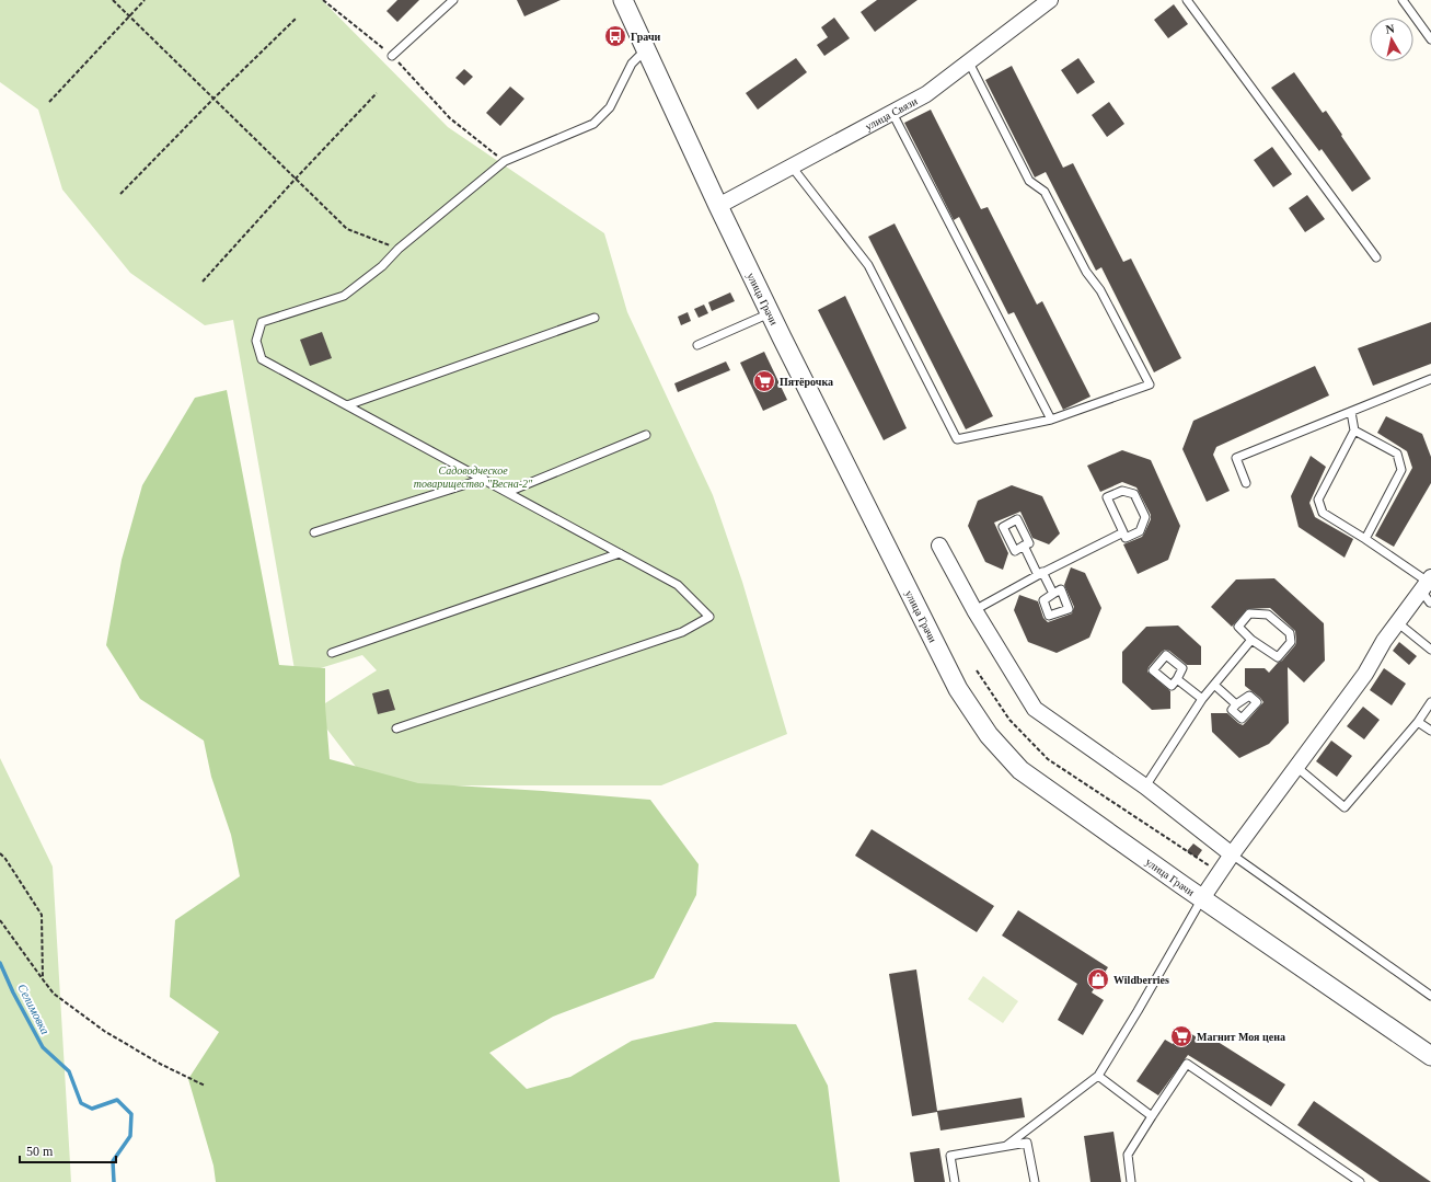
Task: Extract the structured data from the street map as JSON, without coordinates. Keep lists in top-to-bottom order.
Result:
{
  "streets": {
    "street": ["улица Связи", "улица Грачи"]
  },
  "crossings": [
    ["улица Связи", "улица Грачи"]
  ],
  "water": ["Селимовка"],
  "parks": ["Садоводческое товарищество \"Весна-2\""],
  "places": {
    "bus stop": ["Грачи"],
    "supermarket": ["Пятёрочка", "Магнит Моя цена"],
    "shop": ["Wildberries"]
  },
  "scale_bar": "50 m",
  "north": "top"
}
